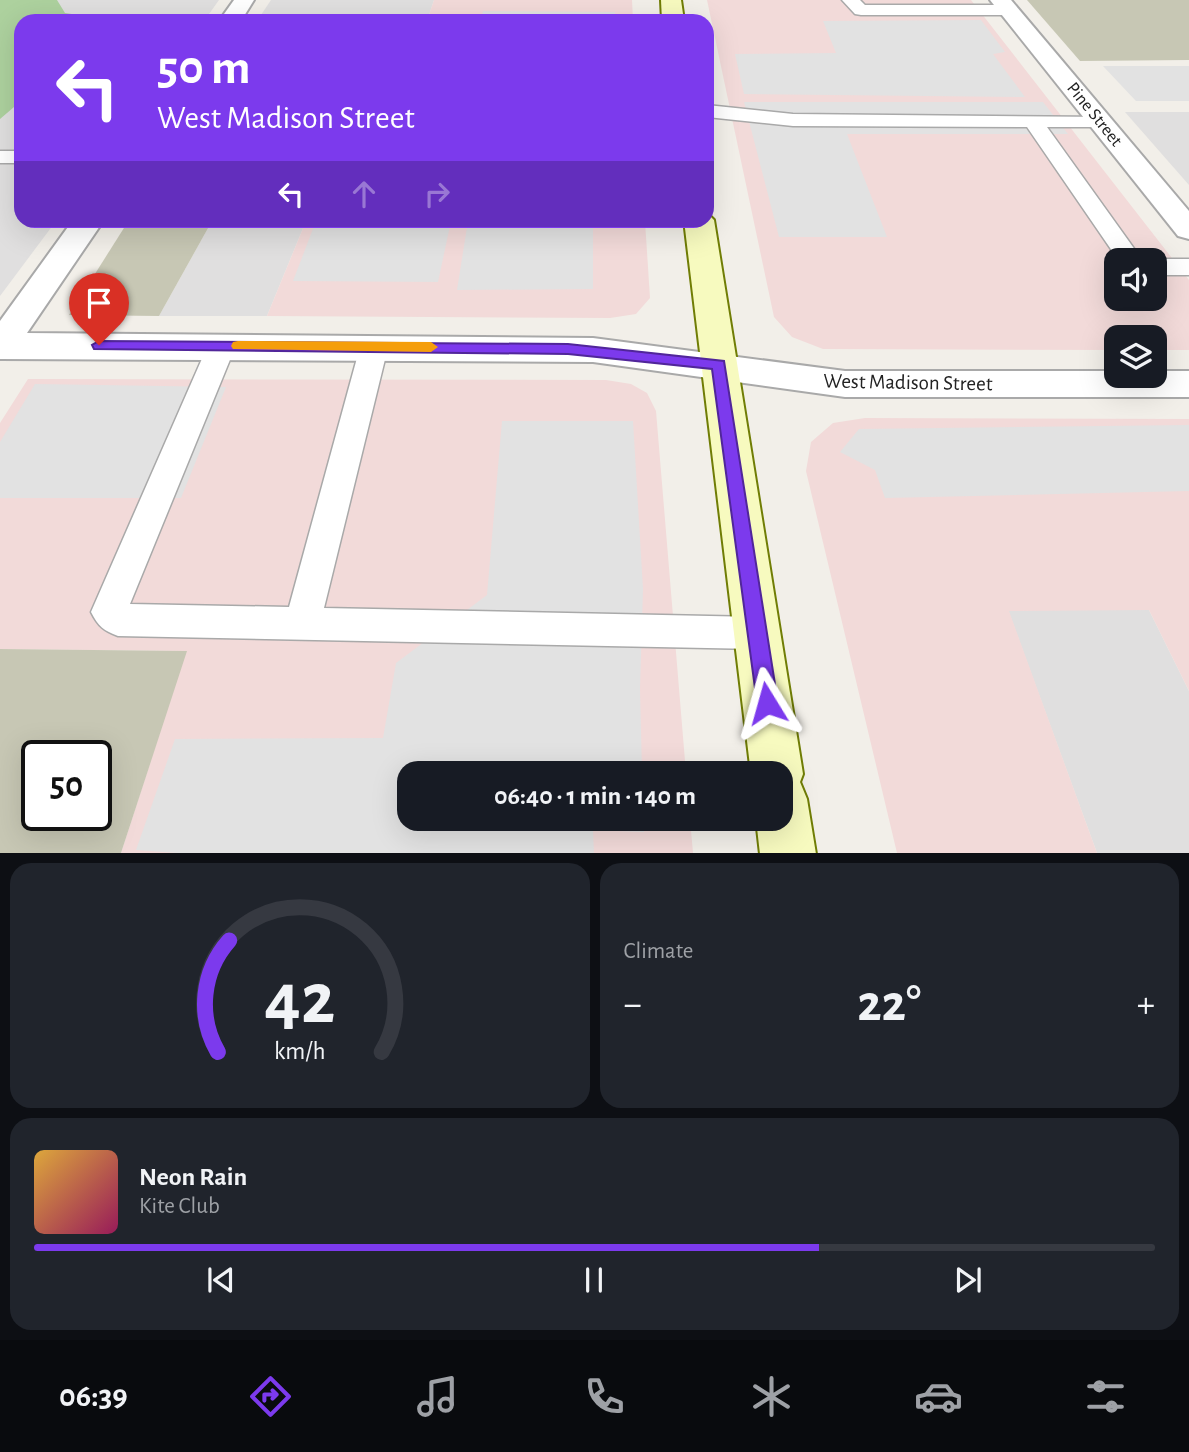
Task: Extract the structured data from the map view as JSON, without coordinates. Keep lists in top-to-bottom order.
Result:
{
  "streets": {
    "street": ["Pine Street", "West Madison Street"]
  },
  "page": {
    "turn": ["50 m", "West Madison Street"],
    "limit": "50",
    "trip": "06:40 · 1 min · 140 m",
    "tile": "Climate",
    "heat": ["−", "22°", "+"],
    "song": ["Neon Rain", "Kite Club"],
    "tabs": "06:39",
    "gauge": ["42", "km/h"]
  }
}
